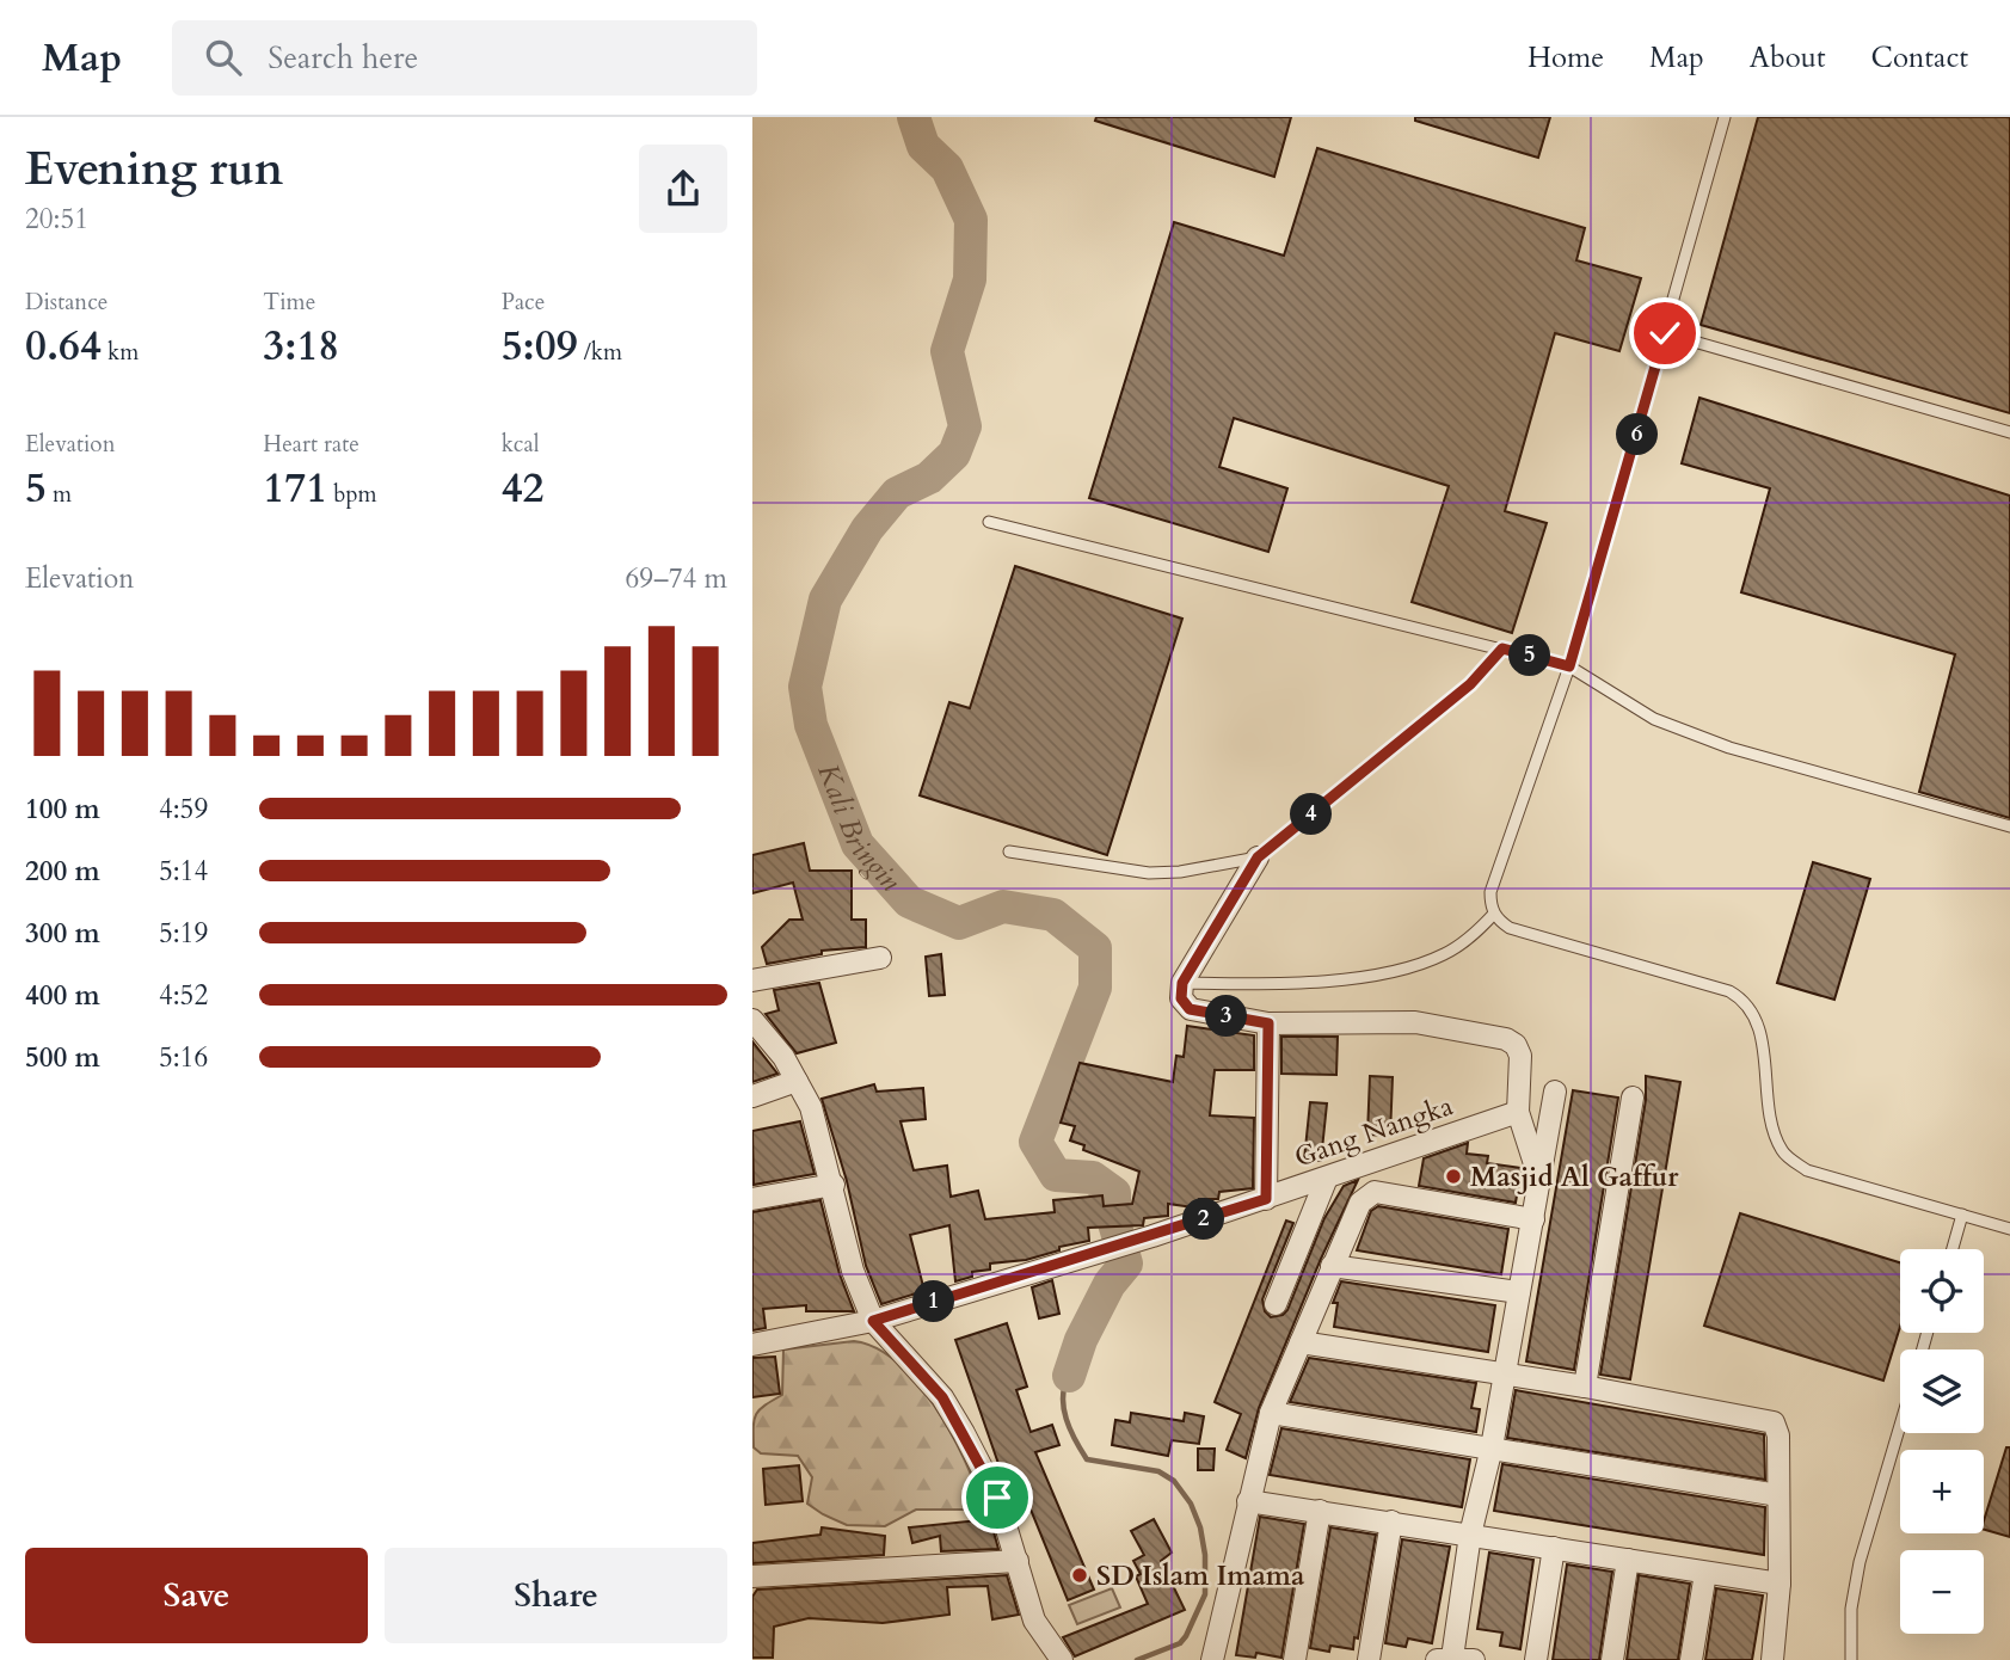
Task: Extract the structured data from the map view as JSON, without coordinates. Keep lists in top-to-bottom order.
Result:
{
  "streets": {
    "street": ["Gang Nangka"]
  },
  "water": ["Kali Bringin"],
  "places": ["Masjid Al Gaffur", "SD Islam Imama"],
  "page": {
    "header": "Map",
    "search": "Search here",
    "nav": [
      "Home",
      "Map",
      "About",
      "Contact"
    ],
    "heading": ["Evening run", "20:51"],
    "stats": [
      ["Distance", "0.64 km"],
      ["Time", "3:18"],
      ["Pace", "5:09 /km"],
      ["Elevation", "5 m"],
      ["Heart rate", "171 bpm"],
      ["kcal", "42"]
    ],
    "pins": [
      "6",
      "5",
      "4",
      "3",
      "2",
      "1"
    ],
    "chart": ["Elevation", "69–74 m"],
    "list": [
      {
        "name": "100 m",
        "note": "4:59"
      },
      {
        "name": "200 m",
        "note": "5:14"
      },
      {
        "name": "300 m",
        "note": "5:19"
      },
      {
        "name": "400 m",
        "note": "4:52"
      },
      {
        "name": "500 m",
        "note": "5:16"
      }
    ],
    "map_buttons": ["+", "−"],
    "buttons": ["Save", "Share"]
  }
}
